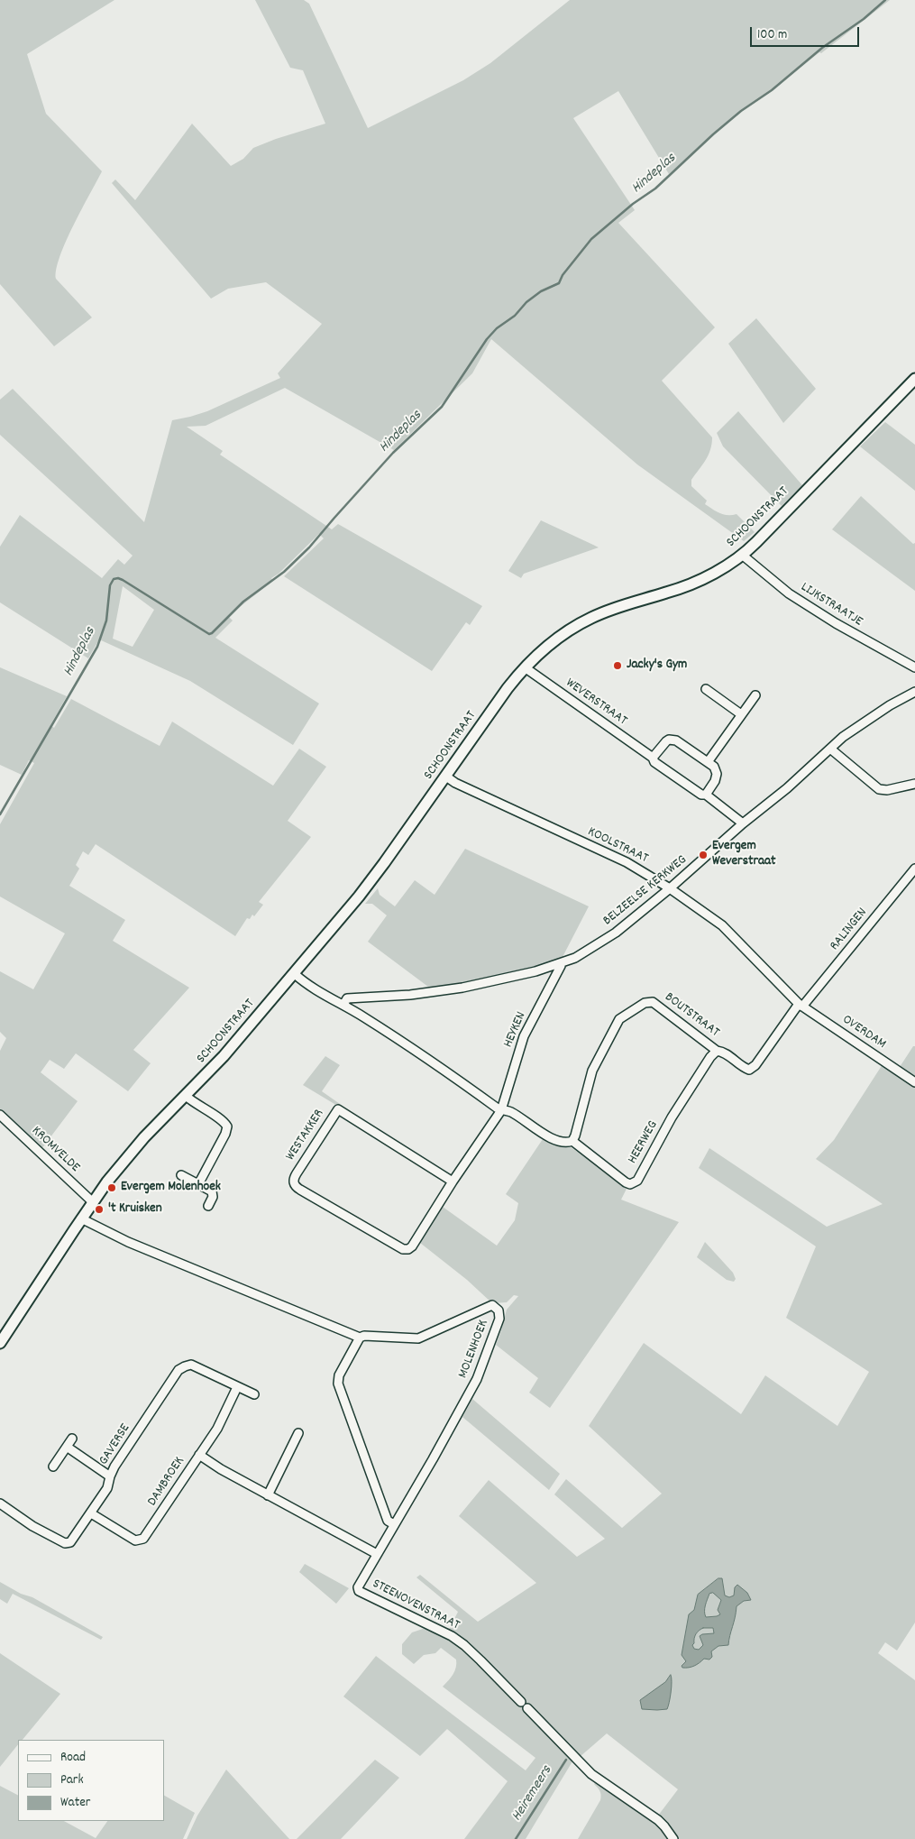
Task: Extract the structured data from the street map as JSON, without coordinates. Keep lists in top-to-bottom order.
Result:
{
  "streets": {
    "street": [
      "SCHOONSTRAAT",
      "LIJKSTRAATJE",
      "WEVERSTRAAT",
      "KOOLSTRAAT",
      "BELZEELSE KERKWEG",
      "RALINGEN",
      "BOUTSTRAAT",
      "HEYKEN",
      "OVERDAM",
      "WESTAKKER",
      "HEERWEG",
      "KROMVELDE",
      "MOLENHOEK",
      "GAVERSE",
      "DAMBROEK",
      "STEENOVENSTRAAT"
    ]
  },
  "crossings": [
    ["SCHOONSTRAAT", "LIJKSTRAATJE"],
    ["SCHOONSTRAAT", "WEVERSTRAAT"],
    ["SCHOONSTRAAT", "KOOLSTRAAT"],
    ["SCHOONSTRAAT", "KROMVELDE"],
    ["SCHOONSTRAAT", "MOLENHOEK"],
    ["WEVERSTRAAT", "BELZEELSE KERKWEG"],
    ["KOOLSTRAAT", "BELZEELSE KERKWEG"],
    ["KOOLSTRAAT", "RALINGEN"],
    ["KOOLSTRAAT", "BOUTSTRAAT"],
    ["KOOLSTRAAT", "OVERDAM"],
    ["BELZEELSE KERKWEG", "HEYKEN"],
    ["RALINGEN", "BOUTSTRAAT"],
    ["RALINGEN", "OVERDAM"],
    ["BOUTSTRAAT", "OVERDAM"],
    ["BOUTSTRAAT", "HEERWEG"],
    ["MOLENHOEK", "DAMBROEK"],
    ["MOLENHOEK", "STEENOVENSTRAAT"],
    ["GAVERSE", "DAMBROEK"]
  ],
  "water": ["Hindeplas", "Heiremeers"],
  "places": [
    "Jacky's Gym",
    "Evergem Weverstraat",
    "Evergem Molenhoek",
    "'t Kruisken"
  ],
  "legend": ["Road", "Park", "Water"],
  "scale_bar": "100 m"
}
